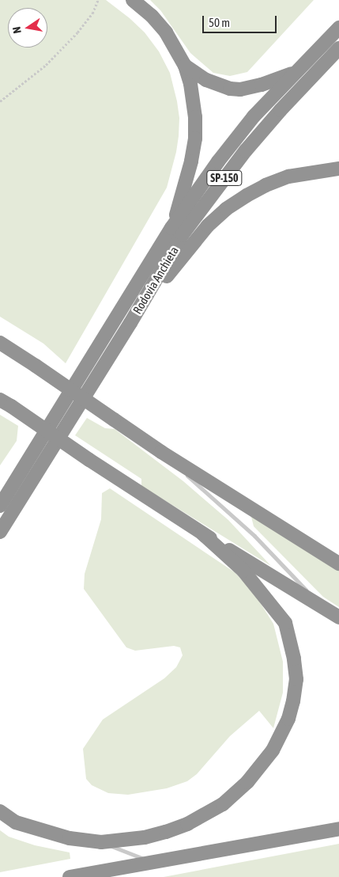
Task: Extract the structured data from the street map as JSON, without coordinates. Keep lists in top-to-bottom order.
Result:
{
  "streets": {
    "highway": ["SP-150", "Rodovia Anchieta"]
  },
  "scale_bar": "50 m",
  "north": "left"
}
